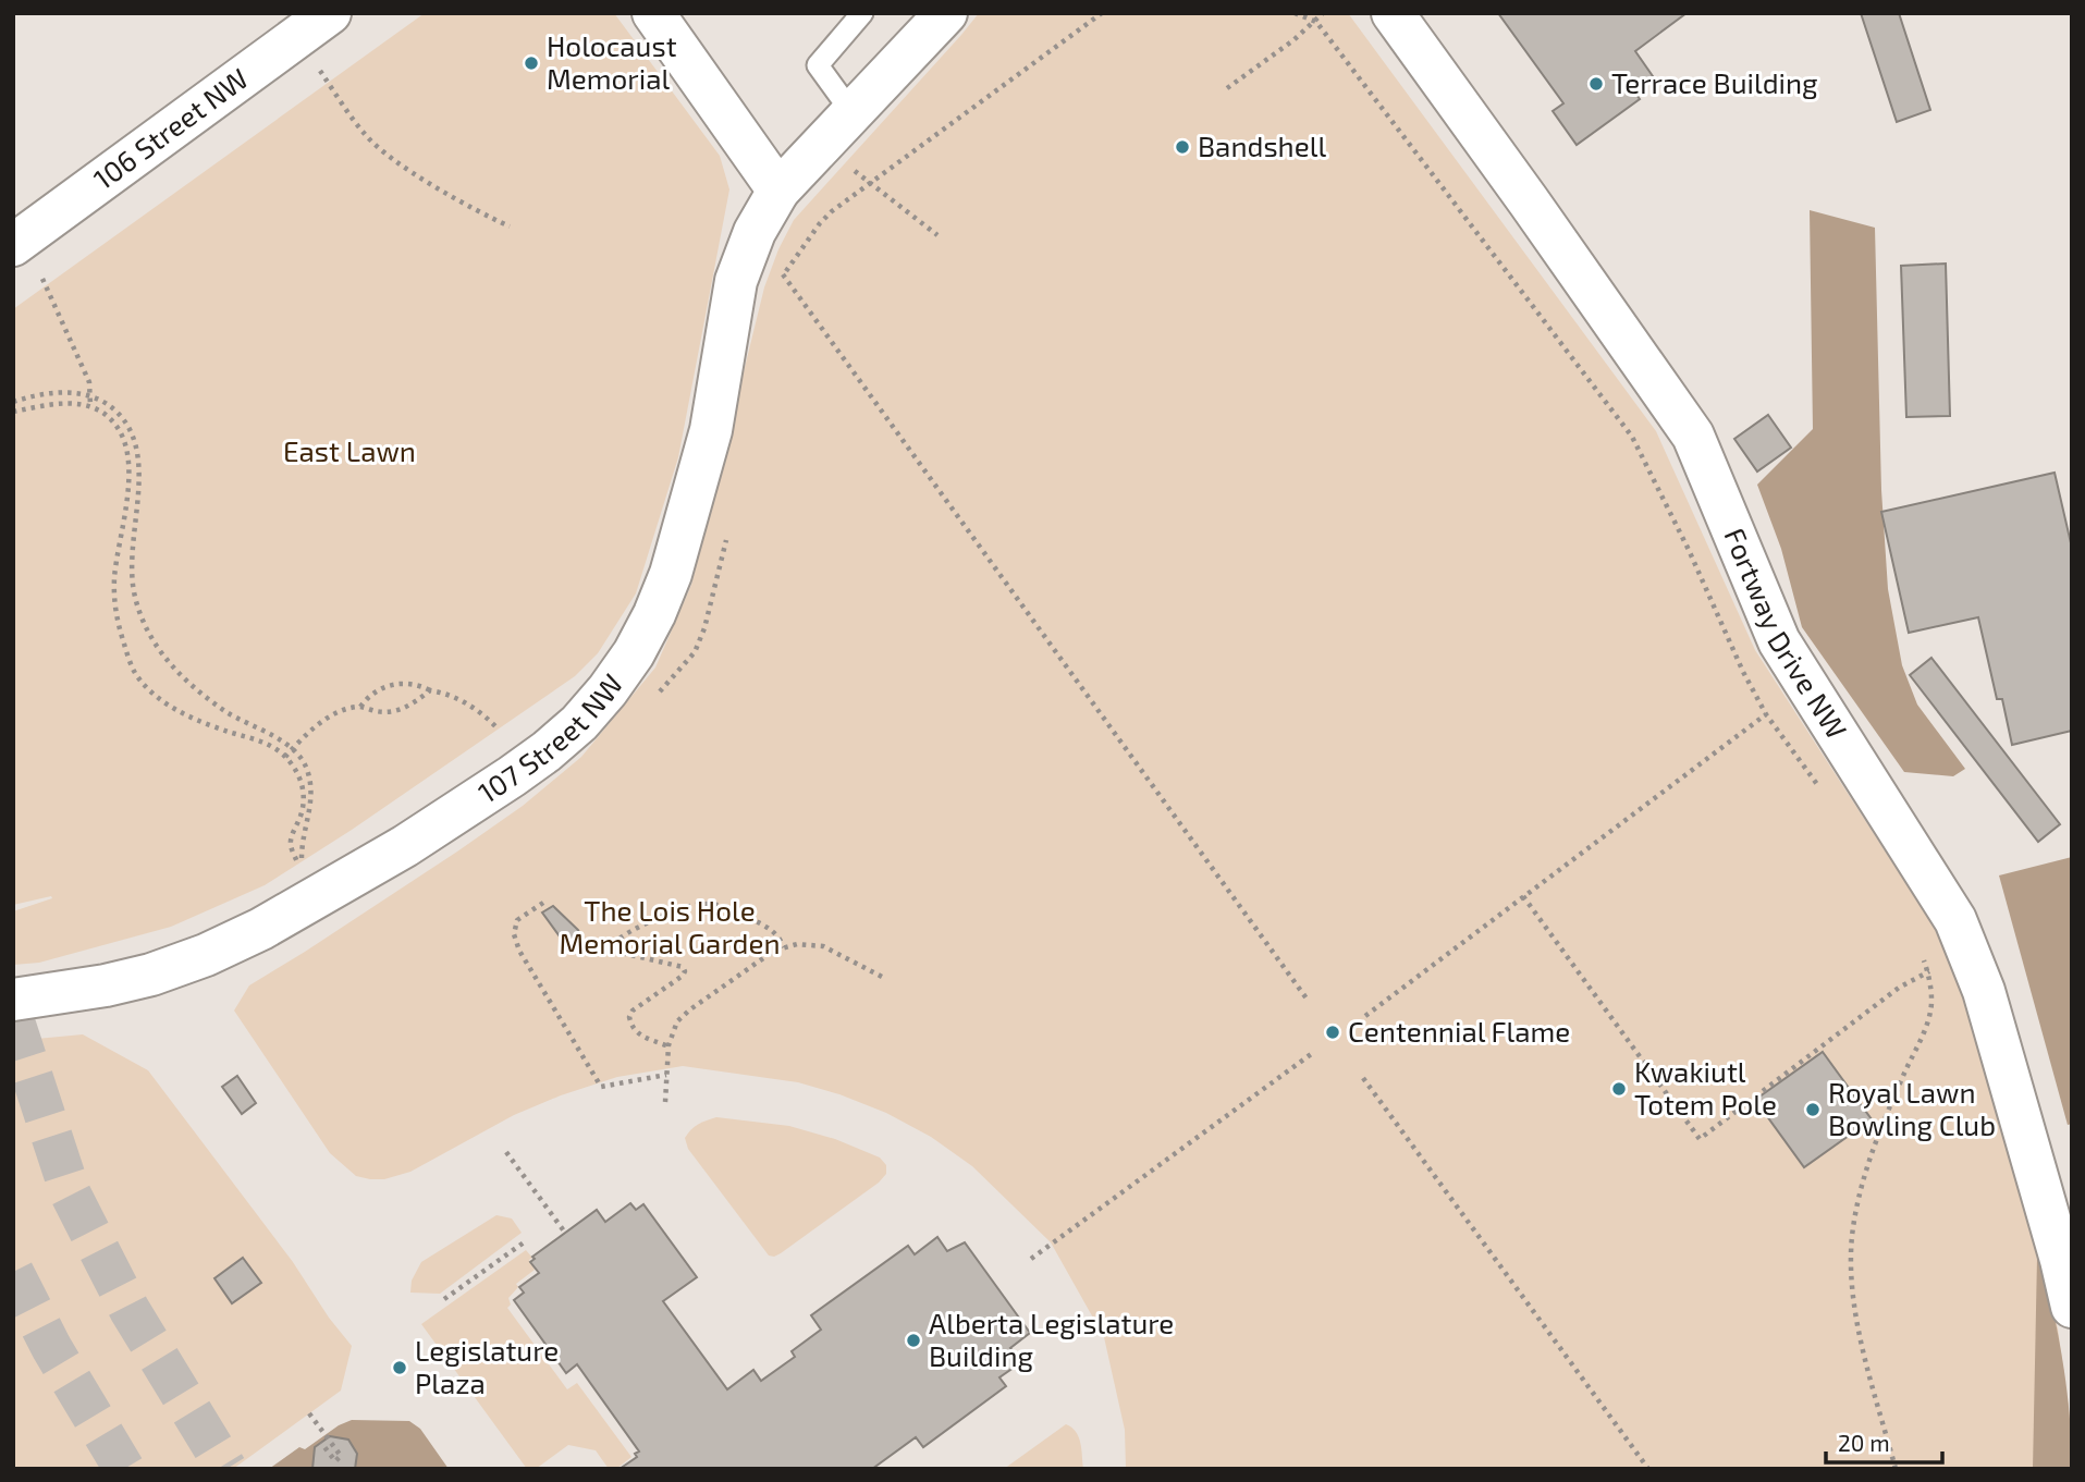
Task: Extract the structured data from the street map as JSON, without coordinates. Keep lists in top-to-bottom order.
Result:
{
  "streets": {
    "street": ["106 Street NW", "Fortway Drive NW", "107 Street NW"]
  },
  "parks": ["East Lawn", "The Lois Hole Memorial Garden"],
  "places": [
    "Holocaust Memorial",
    "Terrace Building",
    "Bandshell",
    "Centennial Flame",
    "Kwakiutl Totem Pole",
    "Royal Lawn Bowling Club",
    "Alberta Legislature Building",
    "Legislature Plaza"
  ],
  "scale_bar": "20 m"
}
